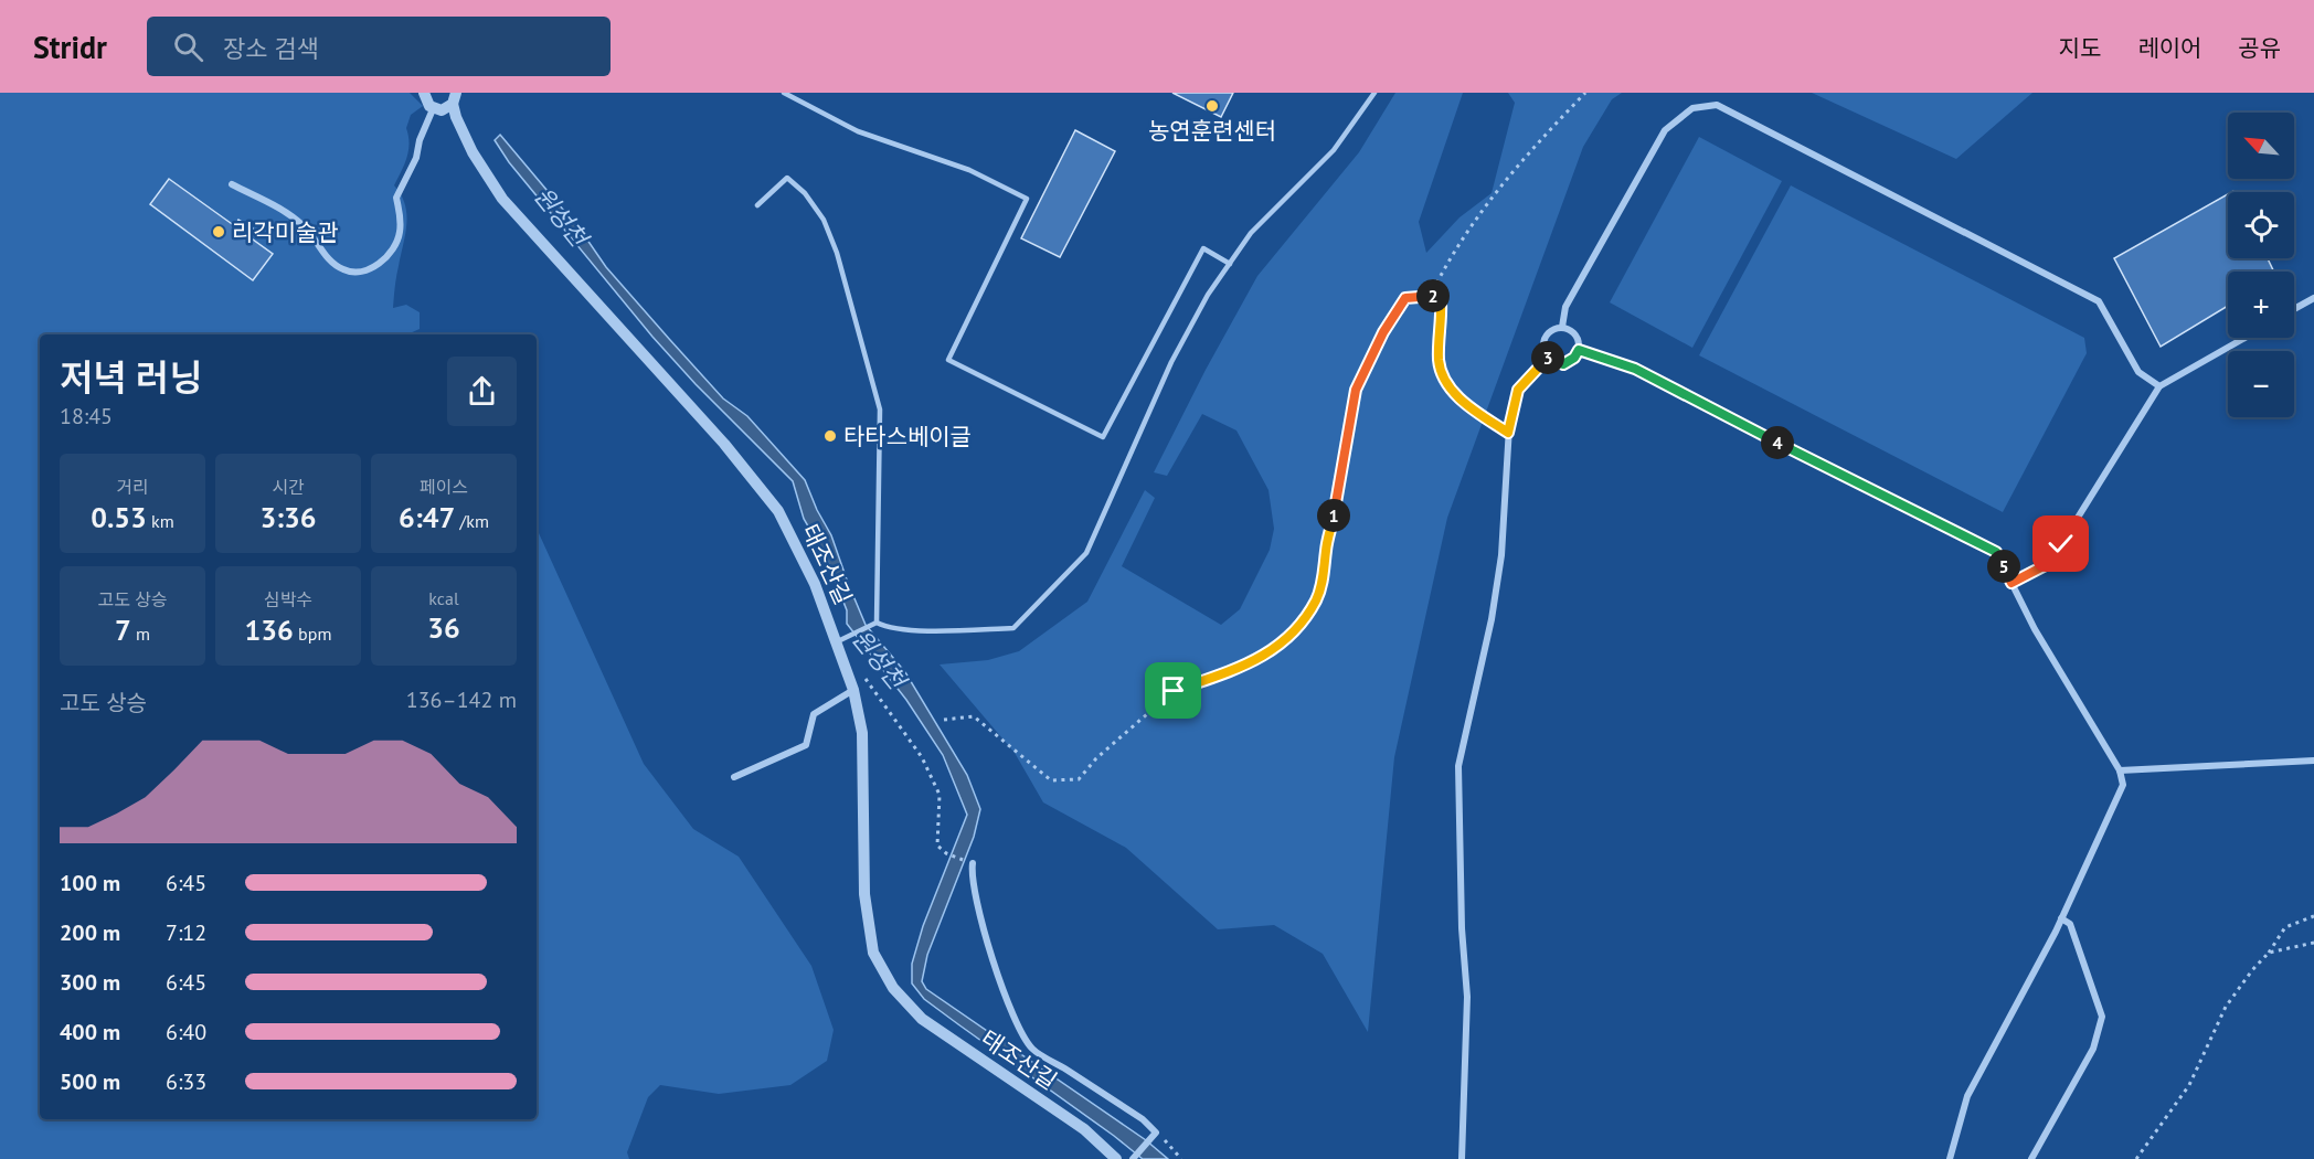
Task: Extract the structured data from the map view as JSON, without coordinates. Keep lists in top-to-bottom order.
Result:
{
  "streets": {
    "street": ["태조산길"]
  },
  "water": ["원성천"],
  "places": ["농연훈련센터", "리각미술관", "타타스베이글"],
  "north": "top left",
  "page": {
    "header": "Stridr",
    "search": "장소 검색",
    "nav": ["지도", "레이어", "공유"],
    "map_buttons": ["+", "−"],
    "pins": [
      "2",
      "3",
      "4",
      "1",
      "5"
    ],
    "heading": ["저녁 러닝", "18:45"],
    "stats": [
      ["거리", "0.53 km"],
      ["시간", "3:36"],
      ["페이스", "6:47 /km"],
      ["고도 상승", "7 m"],
      ["심박수", "136 bpm"],
      ["kcal", "36"]
    ],
    "chart": ["고도 상승", "136–142 m"],
    "list": [
      {
        "name": "100 m",
        "note": "6:45"
      },
      {
        "name": "200 m",
        "note": "7:12"
      },
      {
        "name": "300 m",
        "note": "6:45"
      },
      {
        "name": "400 m",
        "note": "6:40"
      },
      {
        "name": "500 m",
        "note": "6:33"
      }
    ]
  }
}
